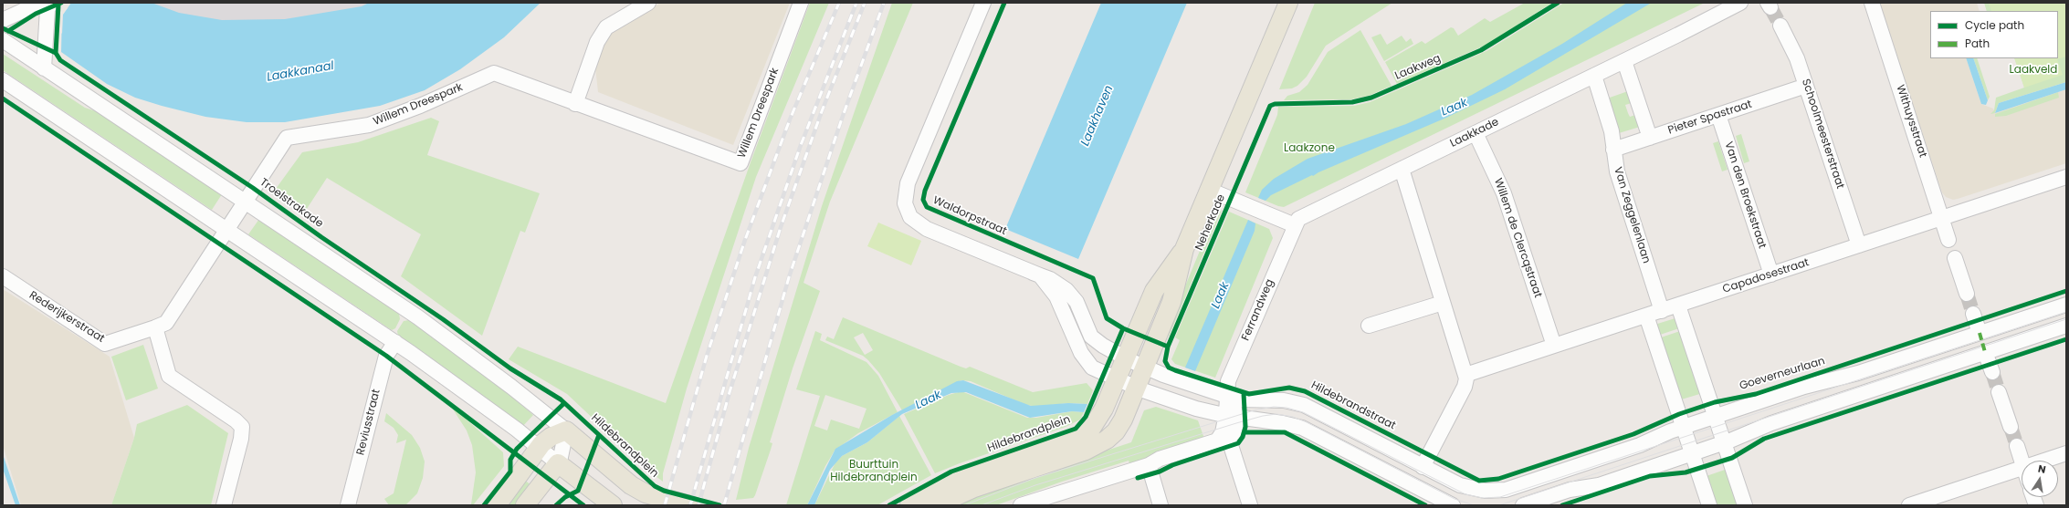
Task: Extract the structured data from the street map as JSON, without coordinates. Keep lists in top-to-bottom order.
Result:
{
  "streets": {
    "main road": ["Neherkade", "Hildebrandplein"],
    "street": [
      "Willem Dreespark",
      "Pieter Spastraat",
      "Withuysstraat",
      "Laakkade",
      "Schoolmeesterstraat",
      "Van den Broekstraat",
      "Troelstrakade",
      "Van Zeggelenlaan",
      "Willem de Clercqstraat",
      "Capadosestraat",
      "Ferrandweg",
      "Rederijkerstraat",
      "Goeverneurlaan",
      "Hildebrandstraat",
      "Reviusstraat"
    ],
    "cycle path": ["Laakweg", "Waldorpstraat"]
  },
  "crossings": [
    ["Willem Dreespark", "Troelstrakade"],
    ["Willem Dreespark", "Rederijkerstraat"],
    ["Pieter Spastraat", "Schoolmeesterstraat"],
    ["Pieter Spastraat", "Van den Broekstraat"],
    ["Pieter Spastraat", "Van Zeggelenlaan"],
    ["Withuysstraat", "Capadosestraat"],
    ["Laakkade", "Van Zeggelenlaan"],
    ["Laakkade", "Willem de Clercqstraat"],
    ["Laakkade", "Ferrandweg"],
    ["Schoolmeesterstraat", "Capadosestraat"],
    ["Van den Broekstraat", "Capadosestraat"],
    ["Troelstrakade", "Hildebrandplein"],
    ["Van Zeggelenlaan", "Capadosestraat"],
    ["Neherkade", "Hildebrandstraat"],
    ["Neherkade", "Hildebrandplein"],
    ["Willem de Clercqstraat", "Capadosestraat"],
    ["Ferrandweg", "Hildebrandstraat"],
    ["Goeverneurlaan", "Hildebrandstraat"]
  ],
  "water": ["Laakkanaal", "Laak", "Laakhaven"],
  "parks": ["Laakveld", "Laakzone", "Buurttuin Hildebrandplein"],
  "legend": ["Cycle path", "Path"],
  "north": "top"
}
